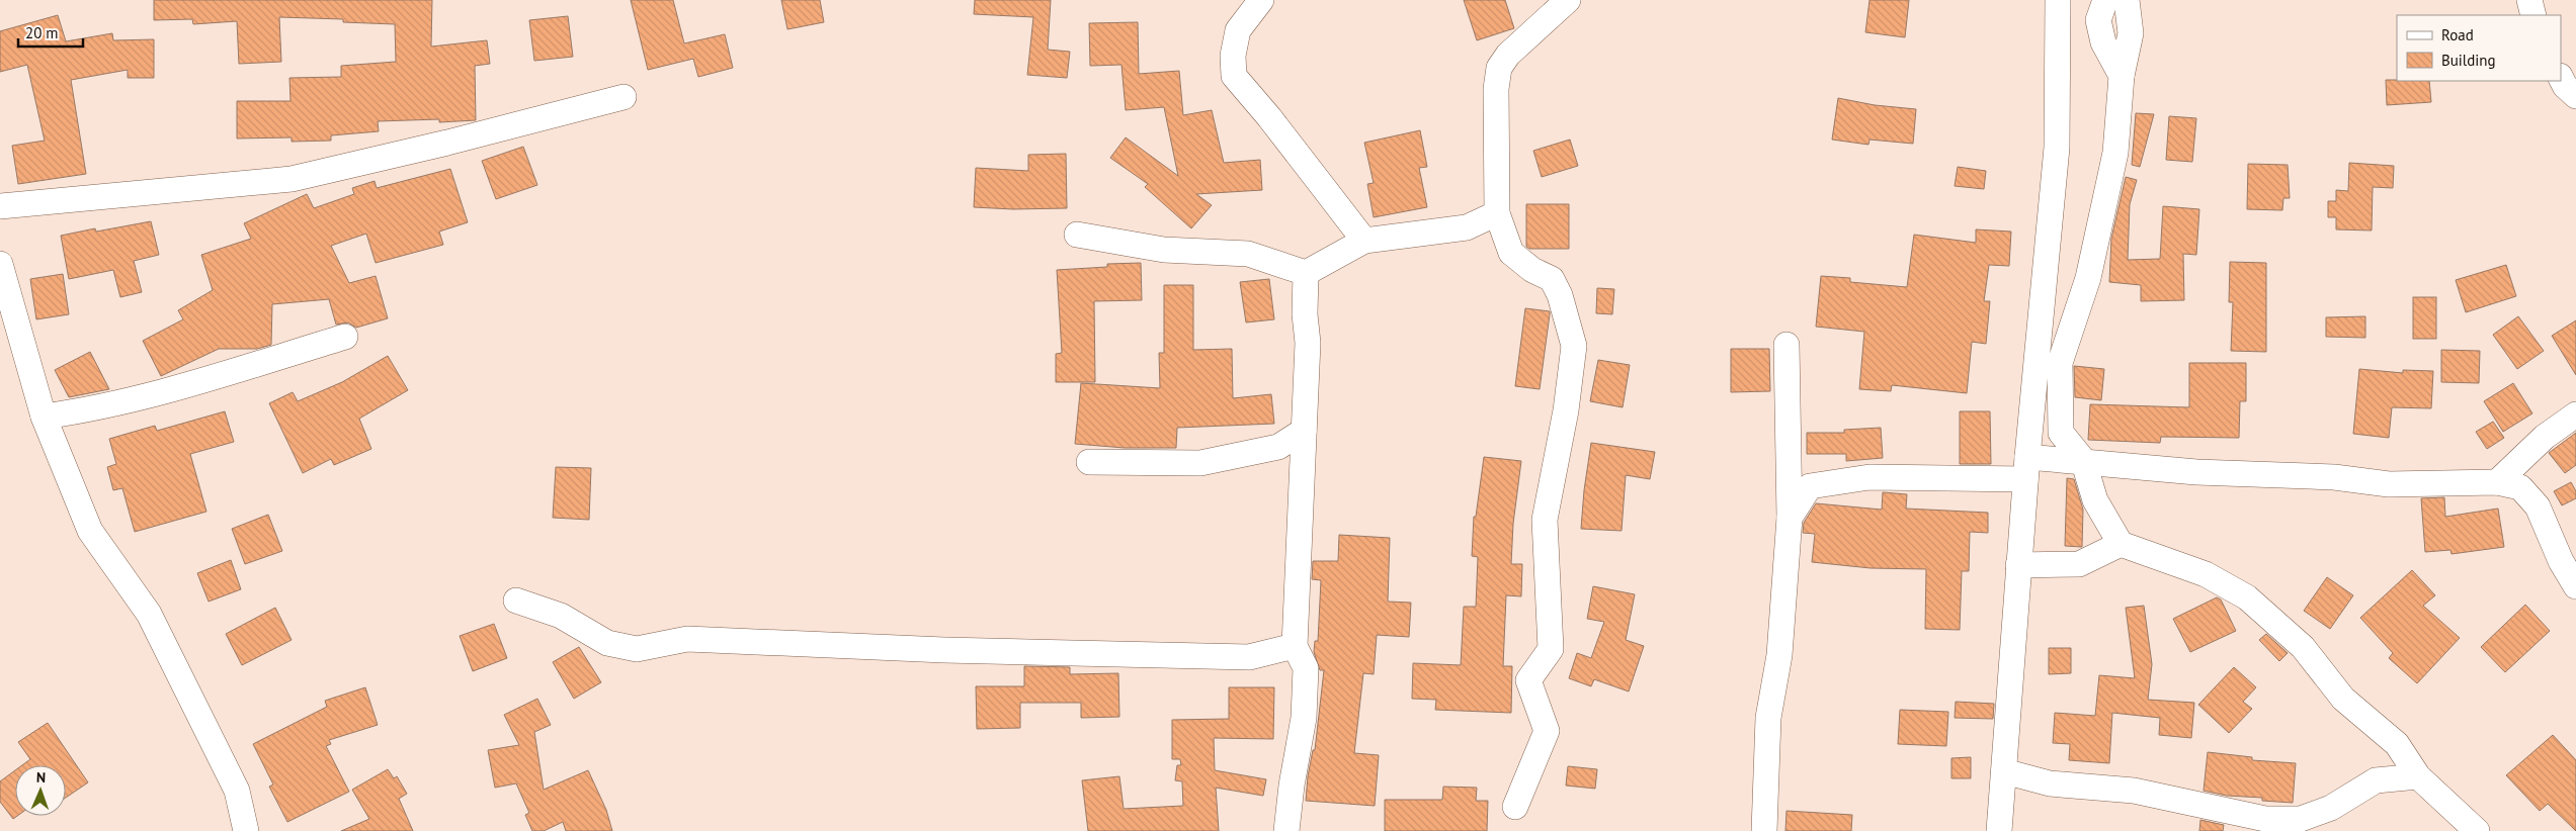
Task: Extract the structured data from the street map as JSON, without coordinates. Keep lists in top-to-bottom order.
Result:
{
  "legend": ["Road", "Building"],
  "scale_bar": "20 m",
  "north": "top"
}
